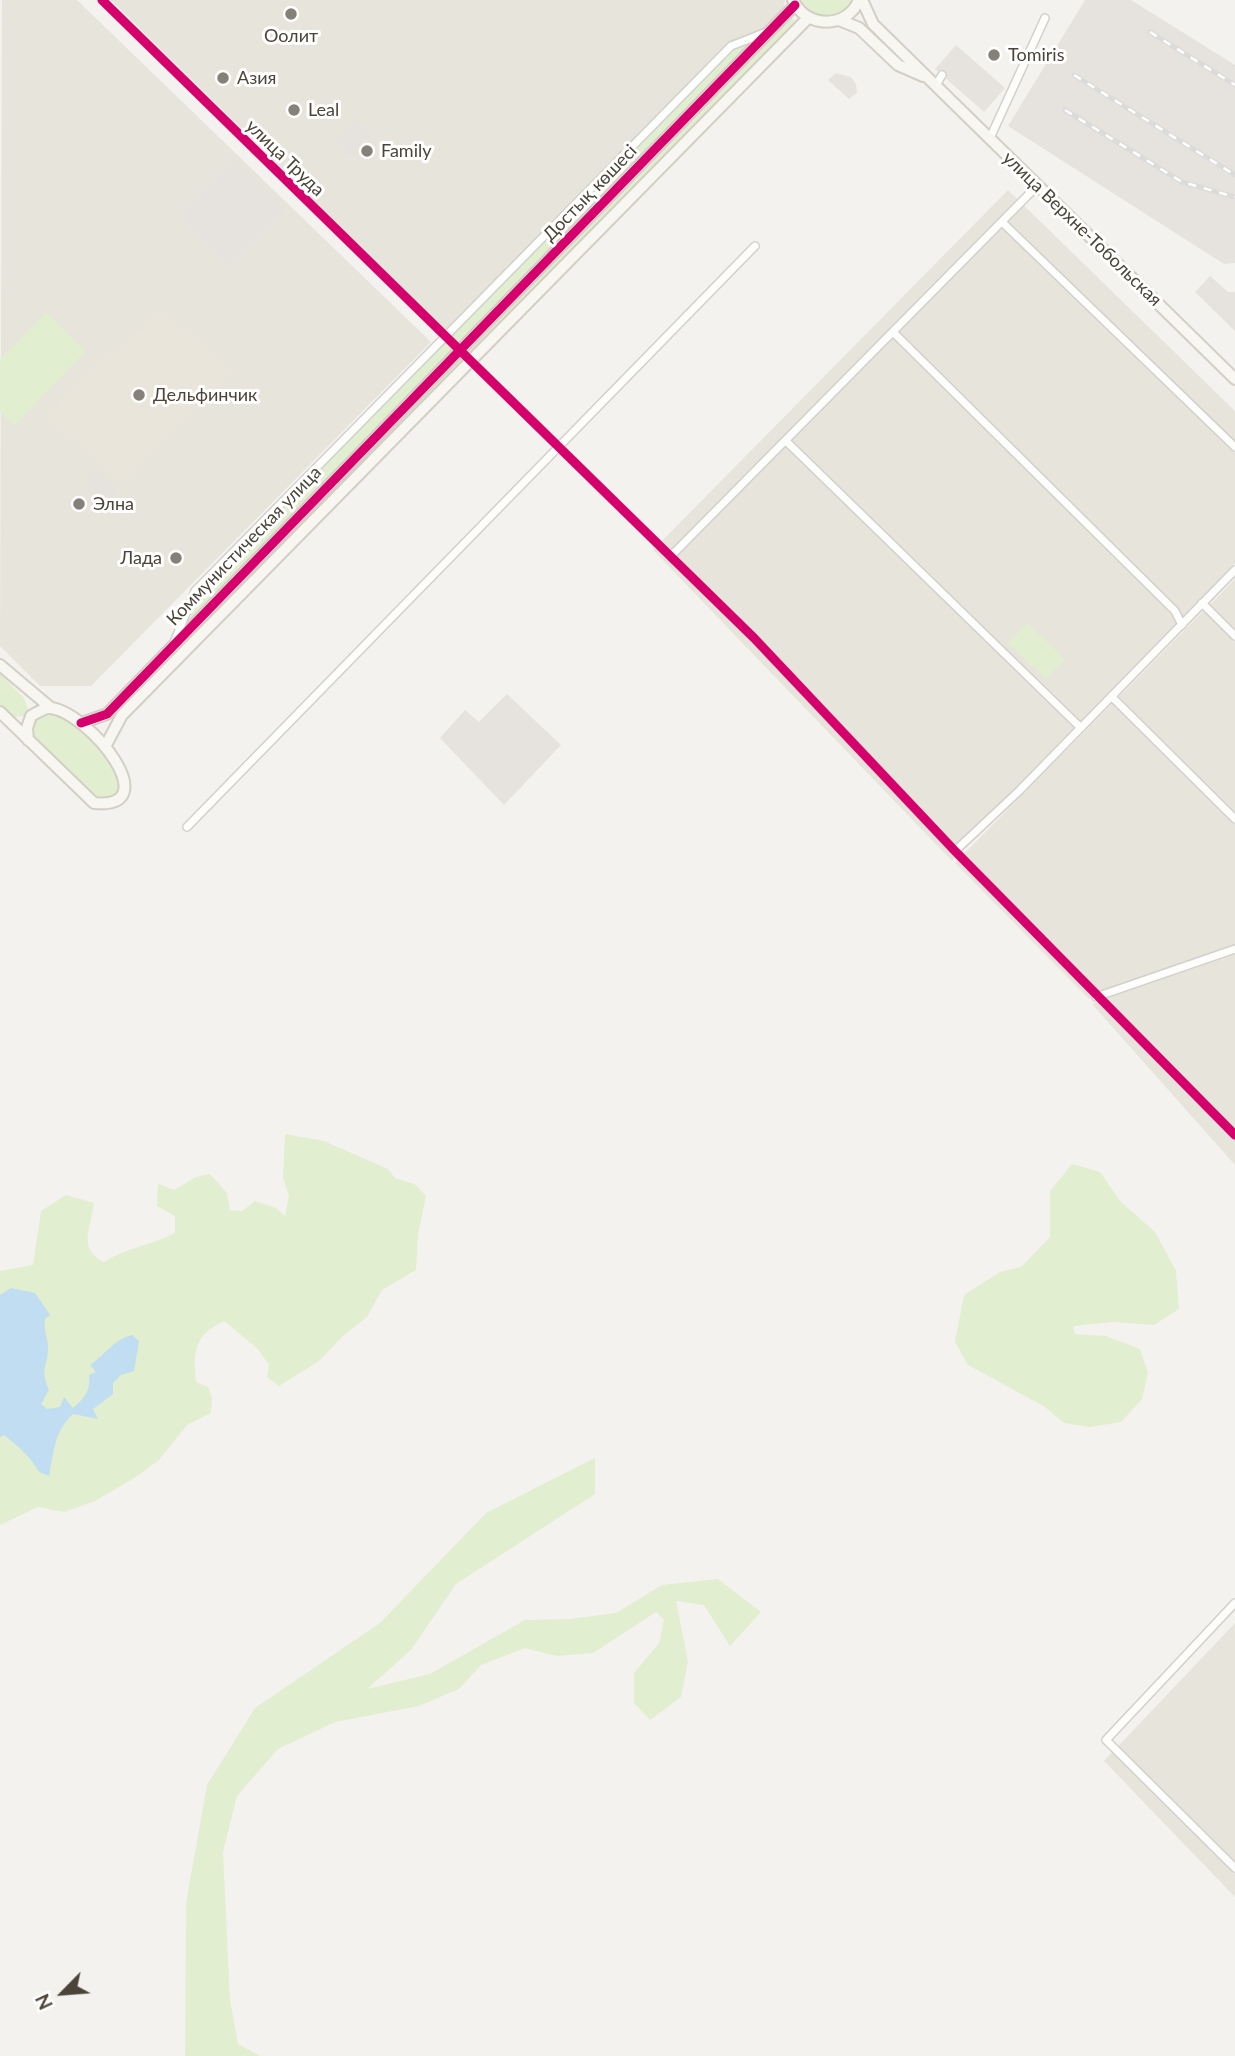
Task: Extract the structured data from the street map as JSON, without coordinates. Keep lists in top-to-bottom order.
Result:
{
  "streets": {
    "street": [
      "улица Труда",
      "Достық көшесі",
      "улица Верхне-Тобольская",
      "Коммунистическая улица"
    ]
  },
  "crossings": [
    ["улица Труда", "Достық көшесі"],
    ["Достық көшесі", "улица Верхне-Тобольская"],
    ["Достық көшесі", "Коммунистическая улица"]
  ],
  "places": [
    "Оолит",
    "Tomiris",
    "Азия",
    "Leal",
    "Family",
    "Дельфинчик",
    "Элна",
    "Лада"
  ],
  "north": "bottom left"
}
